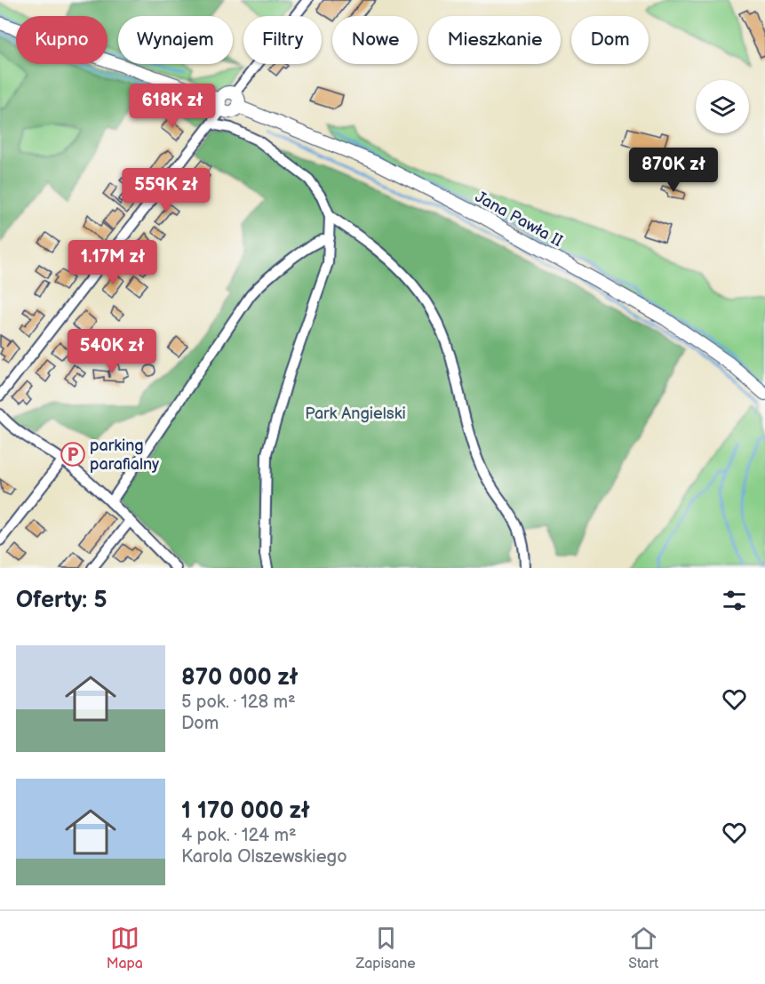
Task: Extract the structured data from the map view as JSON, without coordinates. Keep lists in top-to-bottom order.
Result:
{
  "streets": {
    "main road": ["Jana Pawła II"]
  },
  "parks": ["Park Angielski"],
  "places": {
    "parking": ["parking parafialny"]
  },
  "page": {
    "chip": [
      "Kupno",
      "Wynajem",
      "Filtry",
      "Nowe",
      "Mieszkanie",
      "Dom"
    ],
    "price": [
      "618K zł",
      "870K zł",
      "559K zł",
      "1.17M zł",
      "540K zł"
    ],
    "heading": "Oferty: 5",
    "list": [
      {
        "name": "870 000 zł",
        "note": "5 pok. · 128 m² · Dom"
      },
      {
        "name": "1 170 000 zł",
        "note": "4 pok. · 124 m² · Karola Olszewskiego"
      }
    ],
    "tabs": ["Mapa", "Zapisane", "Start"]
  }
}
